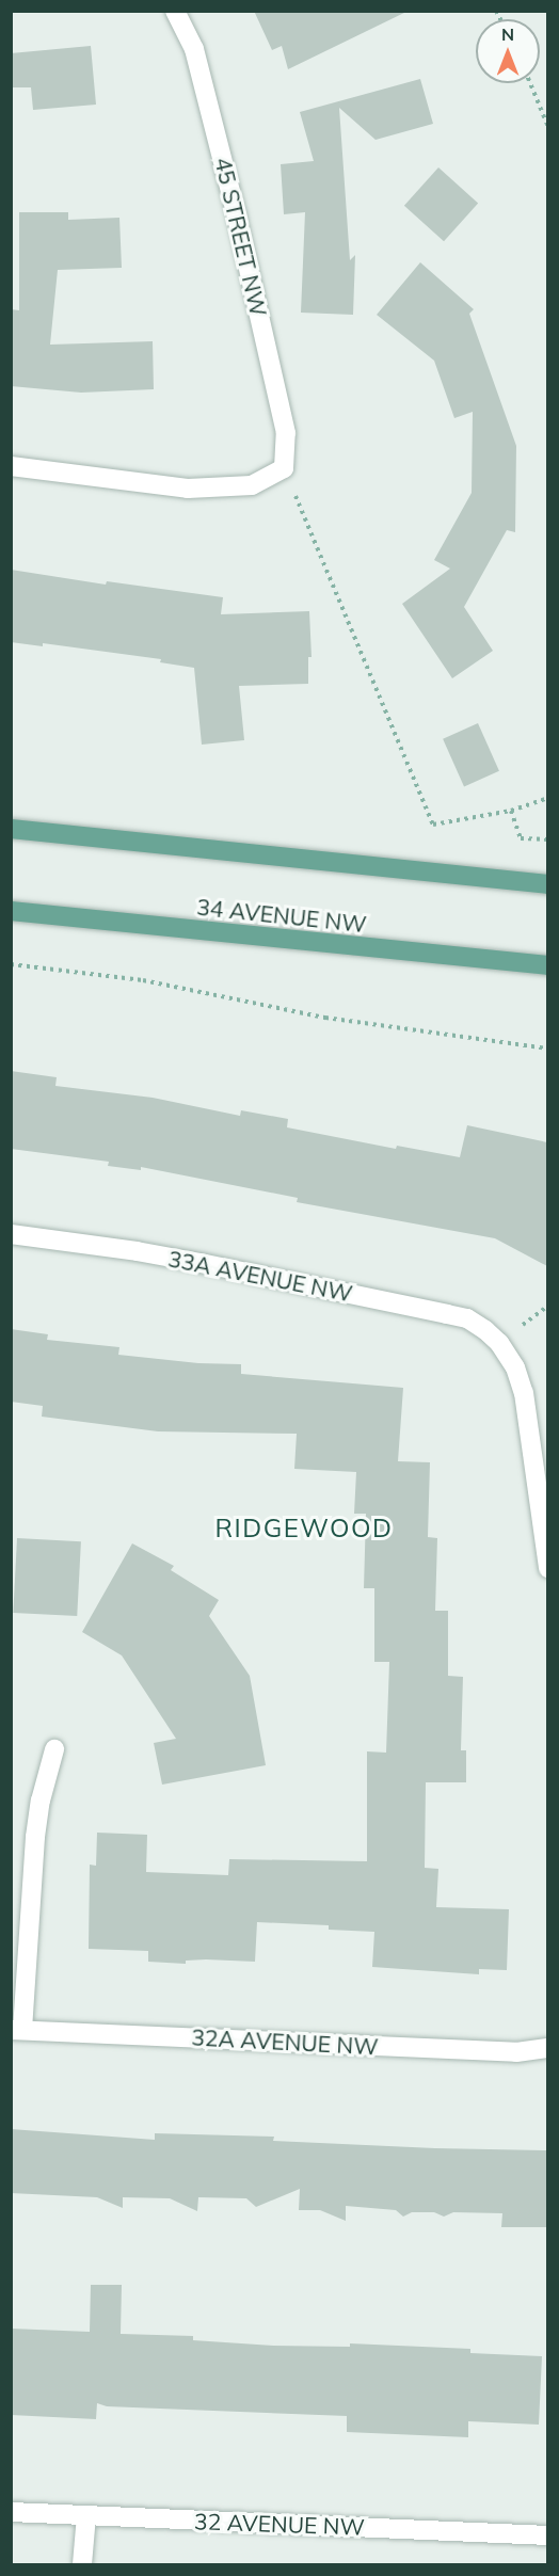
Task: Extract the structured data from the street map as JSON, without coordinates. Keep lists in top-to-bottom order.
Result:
{
  "streets": {
    "main road": ["34 AVENUE NW"],
    "street": [
      "45 STREET NW",
      "33A AVENUE NW",
      "32A AVENUE NW",
      "32 AVENUE NW"
    ]
  },
  "districts": ["RIDGEWOOD"],
  "north": "top"
}
